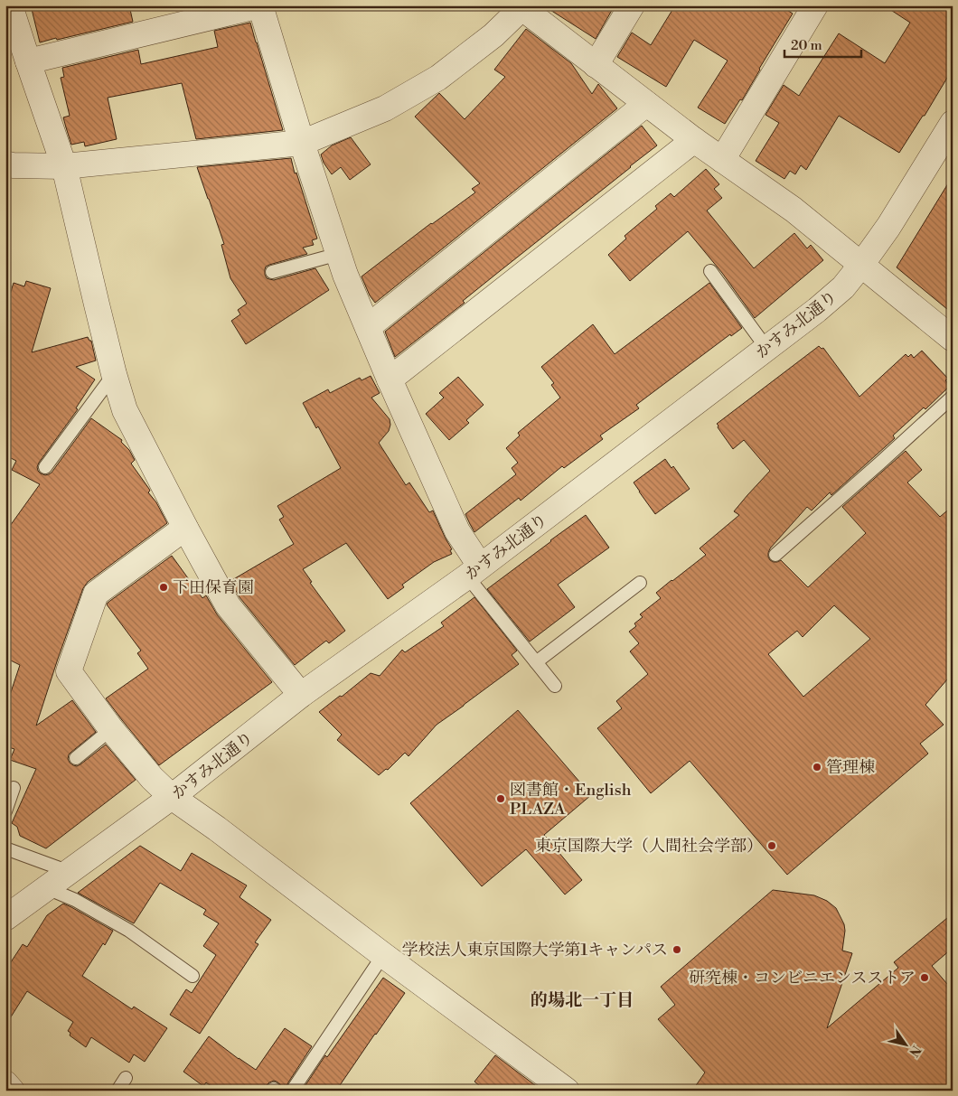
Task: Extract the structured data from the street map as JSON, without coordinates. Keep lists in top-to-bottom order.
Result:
{
  "streets": {
    "street": ["かすみ北通り"]
  },
  "districts": ["的場北一丁目"],
  "places": [
    "下田保育園",
    "管理棟",
    "図書館・English PLAZA",
    "東京国際大学（人間社会学部）",
    "学校法人東京国際大学第1キャンパス",
    "研究棟・コンビニエンスストア"
  ],
  "scale_bar": "20 m",
  "north": "bottom right"
}
